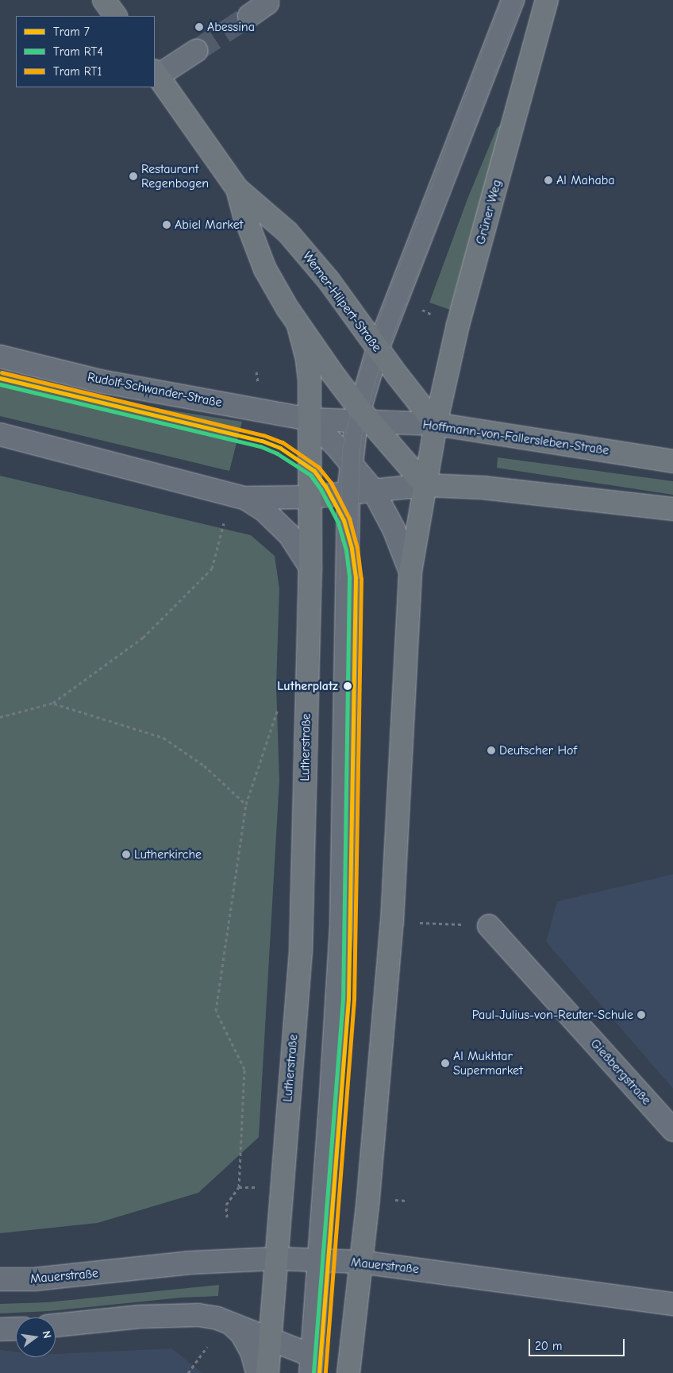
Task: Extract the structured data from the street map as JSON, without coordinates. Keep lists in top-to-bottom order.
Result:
{
  "streets": {
    "main road": [
      "Grüner Weg",
      "Werner-Hilpert-Straße",
      "Hoffmann-von-Fallersleben-Straße",
      "Lutherstraße"
    ],
    "street": ["Rudolf-Schwander-Straße", "Gießbergstraße", "Mauerstraße"]
  },
  "crossings": [
    ["Grüner Weg", "Werner-Hilpert-Straße"],
    ["Grüner Weg", "Hoffmann-von-Fallersleben-Straße"],
    ["Werner-Hilpert-Straße", "Rudolf-Schwander-Straße"],
    ["Werner-Hilpert-Straße", "Hoffmann-von-Fallersleben-Straße"],
    ["Werner-Hilpert-Straße", "Lutherstraße"],
    ["Rudolf-Schwander-Straße", "Hoffmann-von-Fallersleben-Straße"],
    ["Rudolf-Schwander-Straße", "Lutherstraße"],
    ["Hoffmann-von-Fallersleben-Straße", "Lutherstraße"],
    ["Lutherstraße", "Mauerstraße"]
  ],
  "places": [
    "Abessina",
    "Restaurant Regenbogen",
    "Al Mahaba",
    "Abiel Market",
    "Lutherplatz",
    "Deutscher Hof",
    "Lutherkirche",
    "Paul-Julius-von-Reuter-Schule",
    "Al Mukhtar Supermarket"
  ],
  "lines": ["tram line RT1", "tram line 7", "tram line RT4"],
  "legend": ["Tram 7", "Tram RT4", "Tram RT1"],
  "scale_bar": "20 m",
  "north": "right"
}
